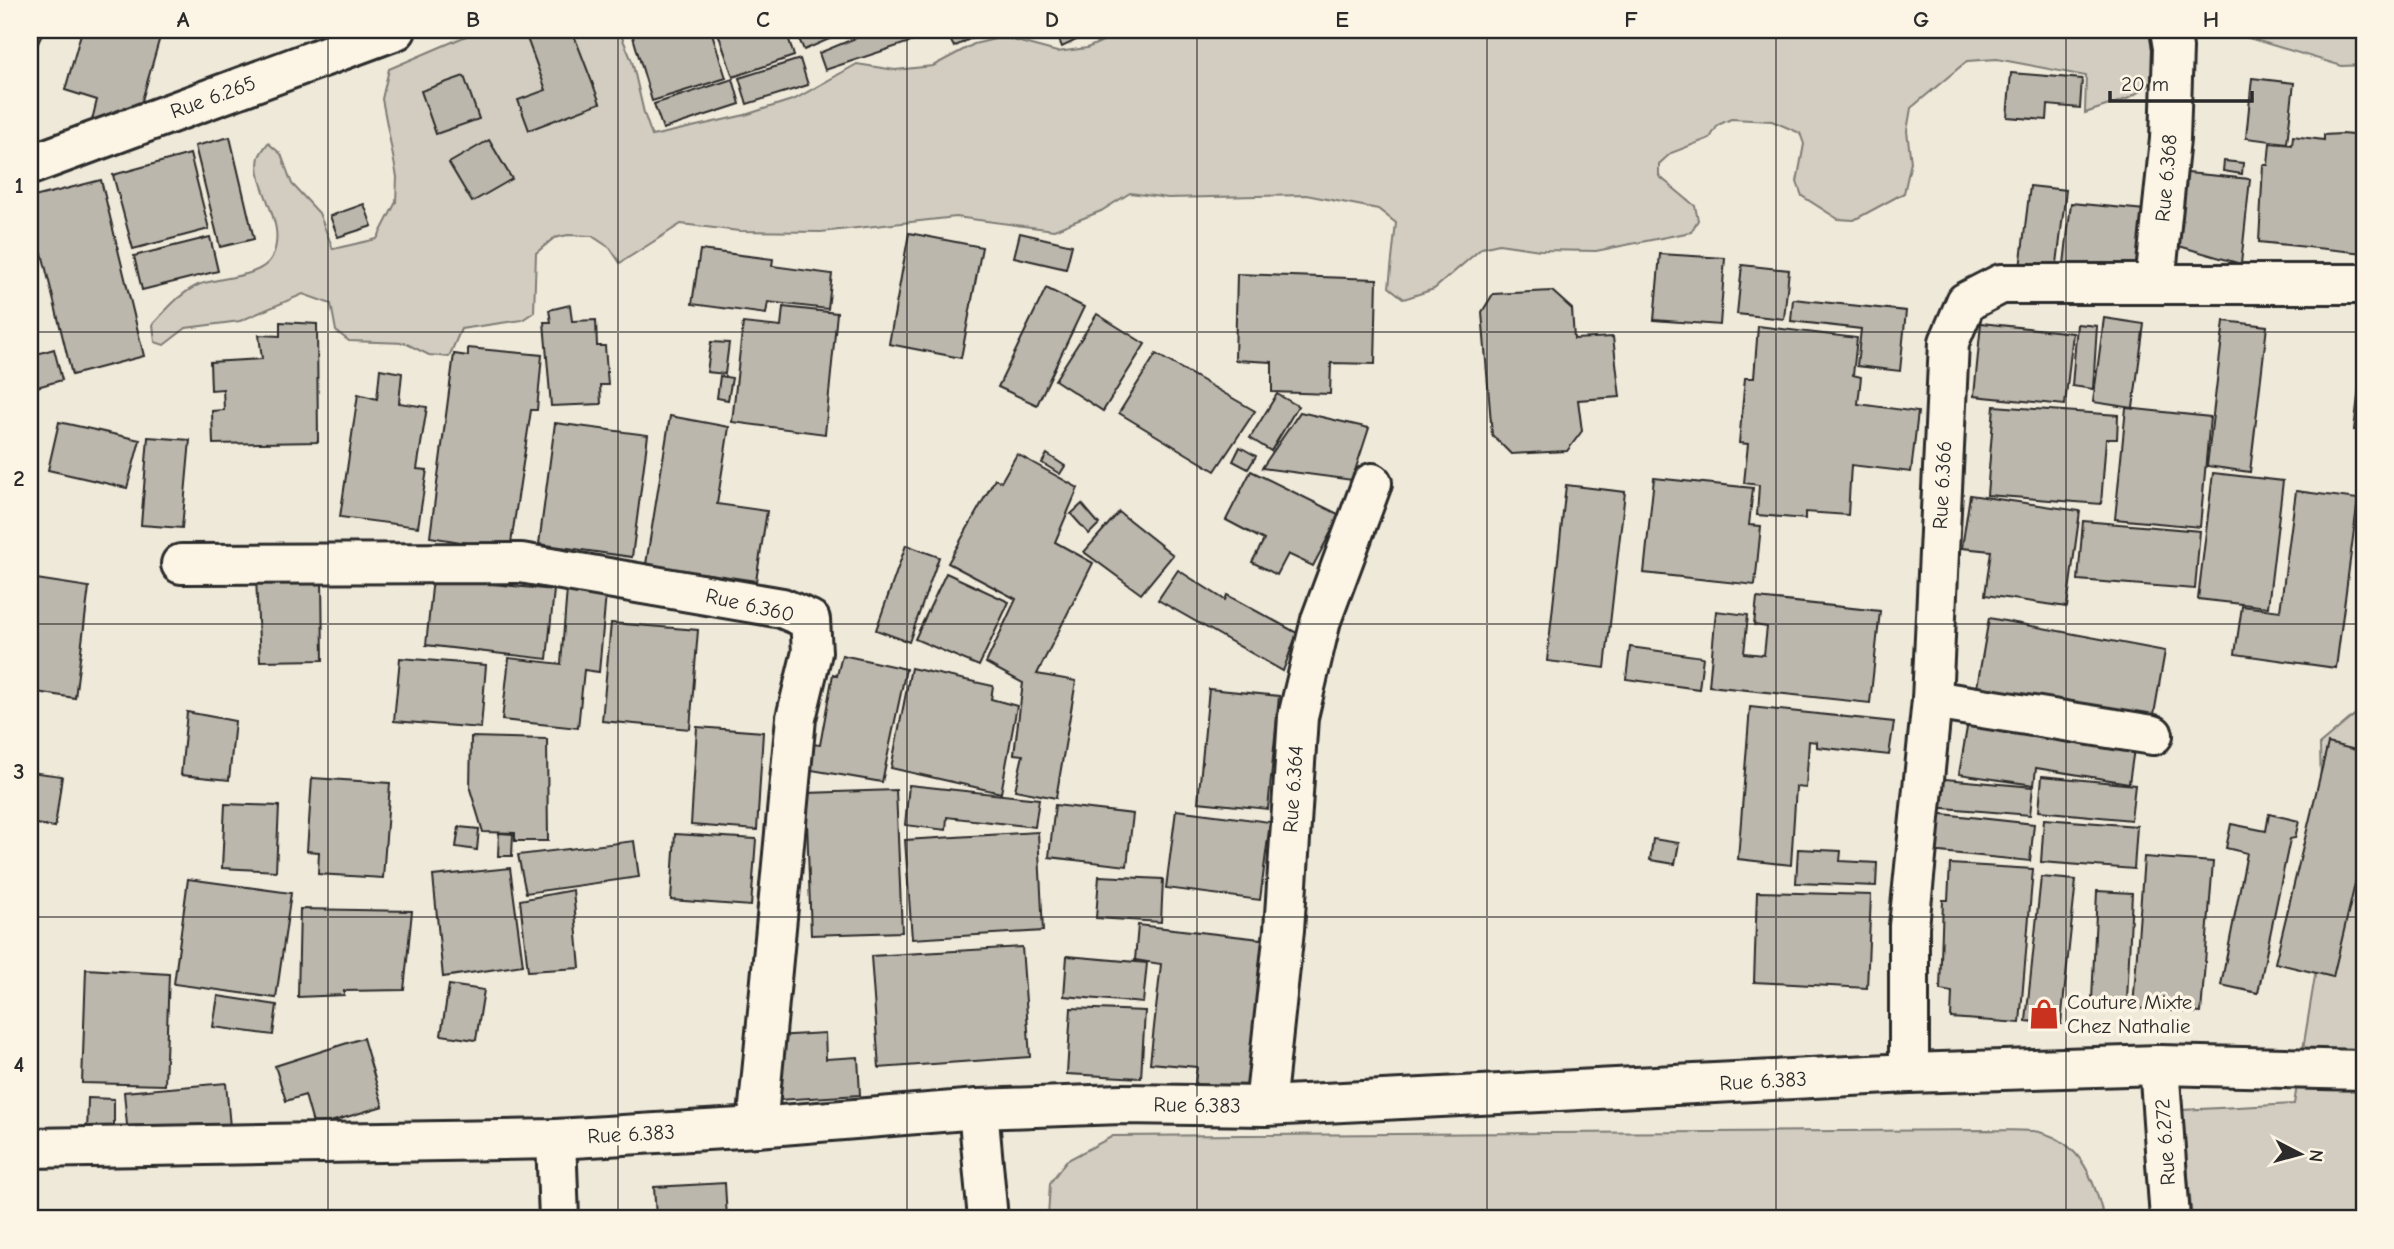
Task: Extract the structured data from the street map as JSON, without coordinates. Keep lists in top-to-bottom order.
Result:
{
  "streets": {
    "street": [
      "Rue 6.265",
      "Rue 6.368",
      "Rue 6.366",
      "Rue 6.360",
      "Rue 6.364",
      "Rue 6.383",
      "Rue 6.272"
    ]
  },
  "crossings": [
    ["Rue 6.368", "Rue 6.366"],
    ["Rue 6.366", "Rue 6.383"],
    ["Rue 6.360", "Rue 6.383"],
    ["Rue 6.364", "Rue 6.383"],
    ["Rue 6.383", "Rue 6.272"]
  ],
  "places": {
    "shop": ["Couture Mixte Chez Nathalie"]
  },
  "scale_bar": "20 m",
  "north": "right",
  "grid": {
    "columns": [
      "A",
      "B",
      "C",
      "D",
      "E",
      "F",
      "G",
      "H"
    ],
    "rows": [
      "1",
      "2",
      "3",
      "4"
    ]
  }
}
